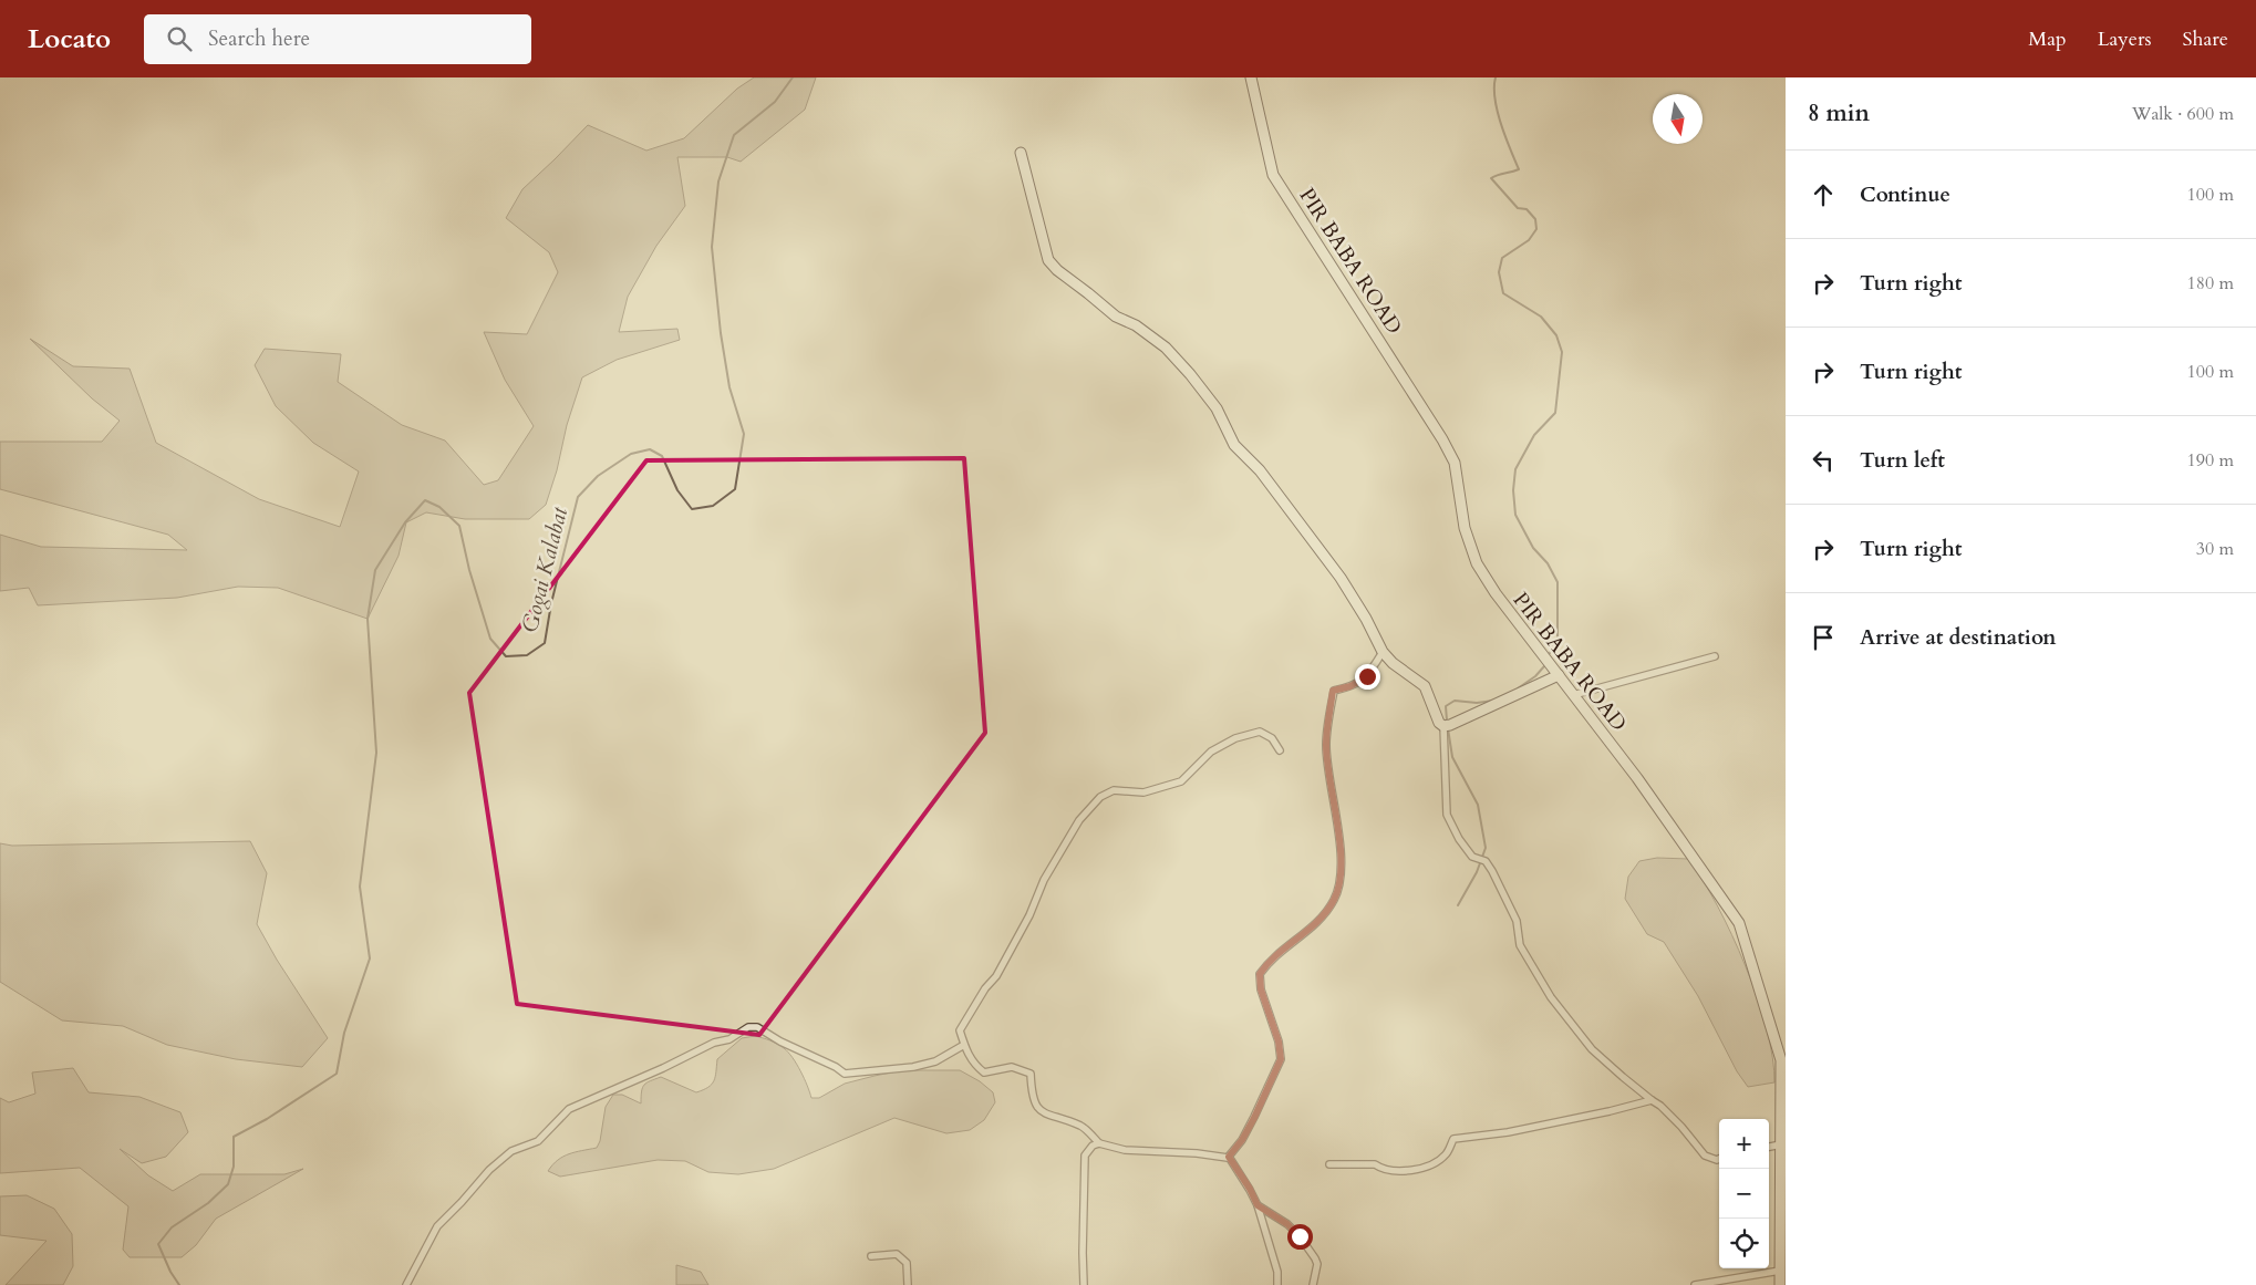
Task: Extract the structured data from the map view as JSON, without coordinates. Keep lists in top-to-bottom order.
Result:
{
  "streets": {
    "main road": ["PIR BABA ROAD"]
  },
  "water": ["Gogai Kalabat"],
  "north": "bottom",
  "page": {
    "header": "Locato",
    "search": "Search here",
    "nav": ["Map", "Layers", "Share"],
    "heading": ["8 min", "Walk · 600 m"],
    "list": [
      ["Continue", "100 m"],
      ["Turn right", "180 m"],
      ["Turn right", "100 m"],
      ["Turn left", "190 m"],
      ["Turn right", "30 m"],
      "Arrive at destination"
    ],
    "map_buttons": ["+", "−"]
  }
}
